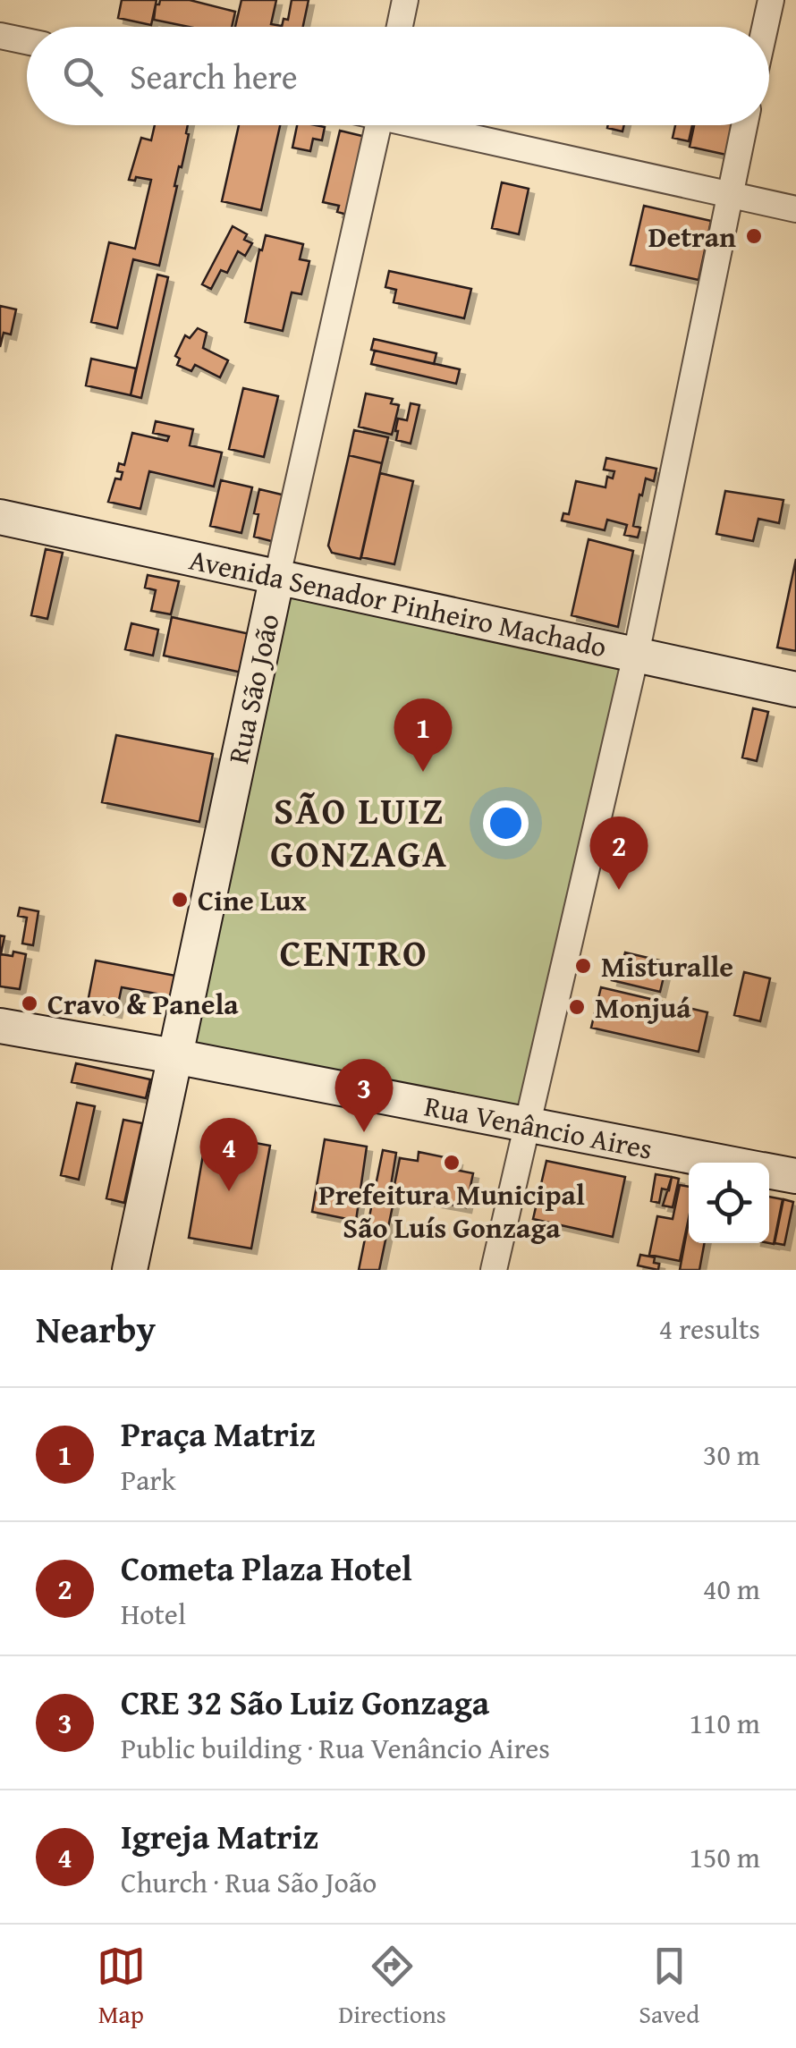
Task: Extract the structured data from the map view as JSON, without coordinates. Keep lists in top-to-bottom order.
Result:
{
  "streets": {
    "main road": ["Avenida Senador Pinheiro Machado", "Rua São João", "Rua Venâncio Aires"]
  },
  "crossings": [
    ["Avenida Senador Pinheiro Machado", "Rua São João"],
    ["Rua São João", "Rua Venâncio Aires"]
  ],
  "districts": ["SÃO LUIZ GONZAGA", "CENTRO"],
  "places": [
    "Detran",
    "Cine Lux",
    "Misturalle",
    "Cravo & Panela",
    "Monjuá",
    "Prefeitura Municipal São Luís Gonzaga"
  ],
  "page": {
    "search": "Search here",
    "pins": [
      "1",
      "2",
      "3",
      "4"
    ],
    "heading": ["Nearby", "4 results"],
    "list": [
      {
        "mark": "1",
        "name": "Praça Matriz",
        "note": "Park",
        "value": "30 m"
      },
      {
        "mark": "2",
        "name": "Cometa Plaza Hotel",
        "note": "Hotel",
        "value": "40 m"
      },
      {
        "mark": "3",
        "name": "CRE 32 São Luiz Gonzaga",
        "note": "Public building · Rua Venâncio Aires",
        "value": "110 m"
      },
      {
        "mark": "4",
        "name": "Igreja Matriz",
        "note": "Church · Rua São João",
        "value": "150 m"
      }
    ],
    "nav": ["Map", "Directions", "Saved"]
  }
}
